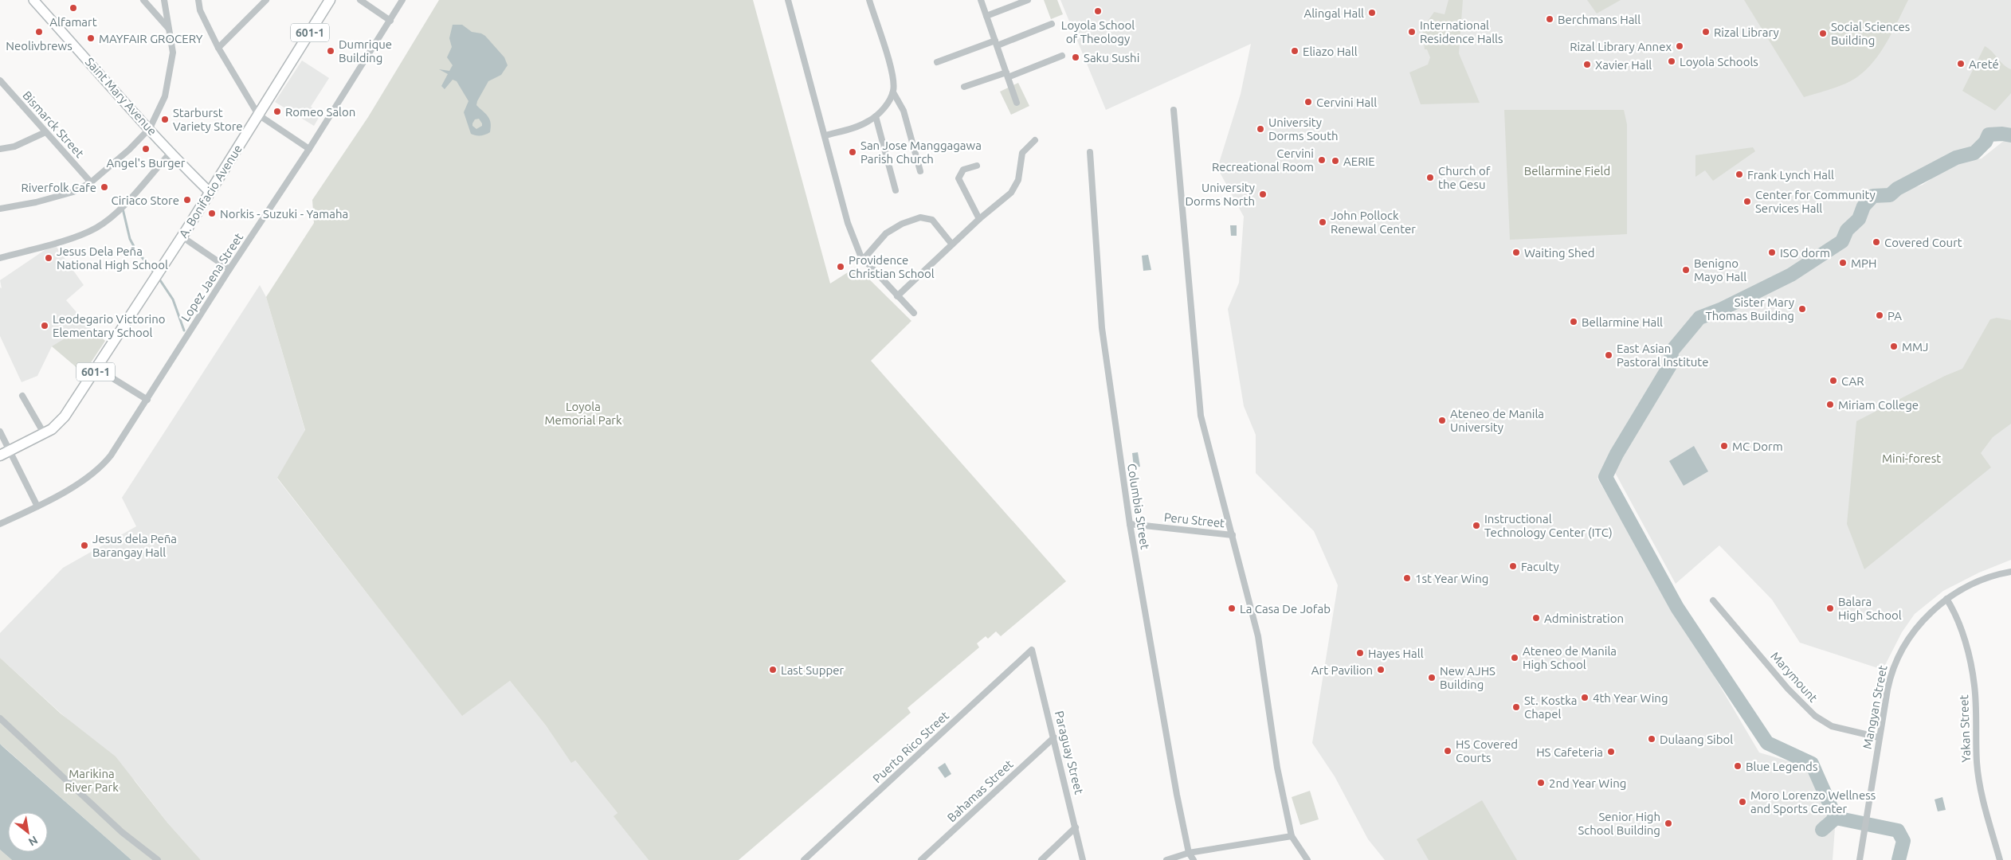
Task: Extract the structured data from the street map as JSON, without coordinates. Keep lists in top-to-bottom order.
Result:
{
  "streets": {
    "main road": ["601-1", "A. Bonifacio Avenue"],
    "street": [
      "Saint Mary Avenue",
      "Bismarck Street",
      "Lopez Jaena Street",
      "Columbia Street",
      "Peru Street",
      "Marymount",
      "Mangyan Street",
      "Yakan Street",
      "Puerto Rico Street",
      "Paraguay Street",
      "Bahamas Street"
    ]
  },
  "crossings": [
    ["Saint Mary Avenue", "A. Bonifacio Avenue"],
    ["Columbia Street", "Peru Street"],
    ["Marymount", "Mangyan Street"],
    ["Mangyan Street", "Yakan Street"],
    ["Puerto Rico Street", "Paraguay Street"],
    ["Paraguay Street", "Bahamas Street"]
  ],
  "parks": [
    "Bellarmine Field",
    "Loyola Memorial Park",
    "Mini-forest",
    "Marikina River Park"
  ],
  "places": [
    "Alfamart",
    "Loyola School of Theology",
    "Alingal Hall",
    "Berchmans Hall",
    "Neolivbrews",
    "International Residence Halls",
    "Rizal Library",
    "Social Sciences Building",
    "MAYFAIR GROCERY",
    "Rizal Library Annex",
    "Dumrique Building",
    "Eliazo Hall",
    "Saku Sushi",
    "Loyola Schools",
    "Areté",
    "Xavier Hall",
    "Cervini Hall",
    "Romeo Salon",
    "Starburst Variety Store",
    "University Dorms South",
    "Angel's Burger",
    "San Jose Manggagawa Parish Church",
    "Cervini Recreational Room",
    "AERIE",
    "Frank Lynch Hall",
    "Church of the Gesu",
    "Riverfolk Cafe",
    "University Dorms North",
    "Ciriaco Store",
    "Center for Community Services Hall",
    "Norkis - Suzuki - Yamaha",
    "John Pollock Renewal Center",
    "Covered Court",
    "Waiting Shed",
    "ISO dorm",
    "Jesus Dela Peña National High School",
    "MPH",
    "Providence Christian School",
    "Benigno Mayo Hall",
    "Sister Mary Thomas Building",
    "PA",
    "Bellarmine Hall",
    "Leodegario Victorino Elementary School",
    "MMJ",
    "East Asian Pastoral Institute",
    "CAR",
    "Miriam College",
    "Ateneo de Manila University",
    "MC Dorm",
    "Instructional Technology Center (ITC)",
    "Jesus dela Peña Barangay Hall",
    "Faculty",
    "1st Year Wing",
    "La Casa De Jofab",
    "Balara High School",
    "Administration",
    "Hayes Hall",
    "Ateneo de Manila High School",
    "Last Supper",
    "Art Pavilion",
    "New AJHS Building",
    "4th Year Wing",
    "St. Kostka Chapel",
    "Dulaang Sibol",
    "HS Covered Courts",
    "HS Cafeteria",
    "Blue Legends",
    "2nd Year Wing",
    "Moro Lorenzo Wellness and Sports Center",
    "Senior High School Building"
  ],
  "north": "bottom right"
}
